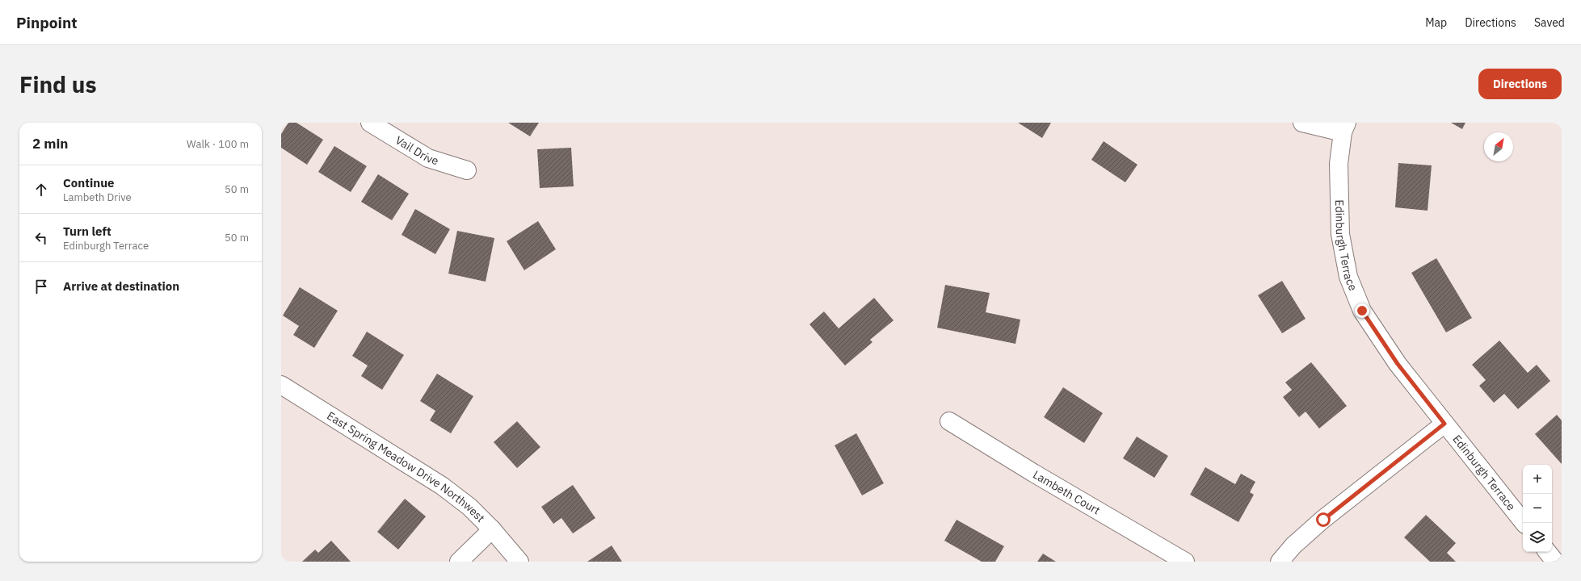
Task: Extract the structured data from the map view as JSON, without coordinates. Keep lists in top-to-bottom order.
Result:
{
  "streets": {
    "street": [
      "Vail Drive",
      "Edinburgh Terrace",
      "East Spring Meadow Drive Northwest",
      "Lambeth Court"
    ]
  },
  "north": "top right",
  "page": {
    "header": "Pinpoint",
    "nav": ["Map", "Directions", "Saved"],
    "buttons": "Directions",
    "title": "Find us",
    "heading": ["2 min", "Walk · 100 m"],
    "list": [
      ["Continue", "Lambeth Drive", "50 m"],
      ["Turn left", "Edinburgh Terrace", "50 m"],
      "Arrive at destination"
    ],
    "map_buttons": ["+", "−"]
  }
}
